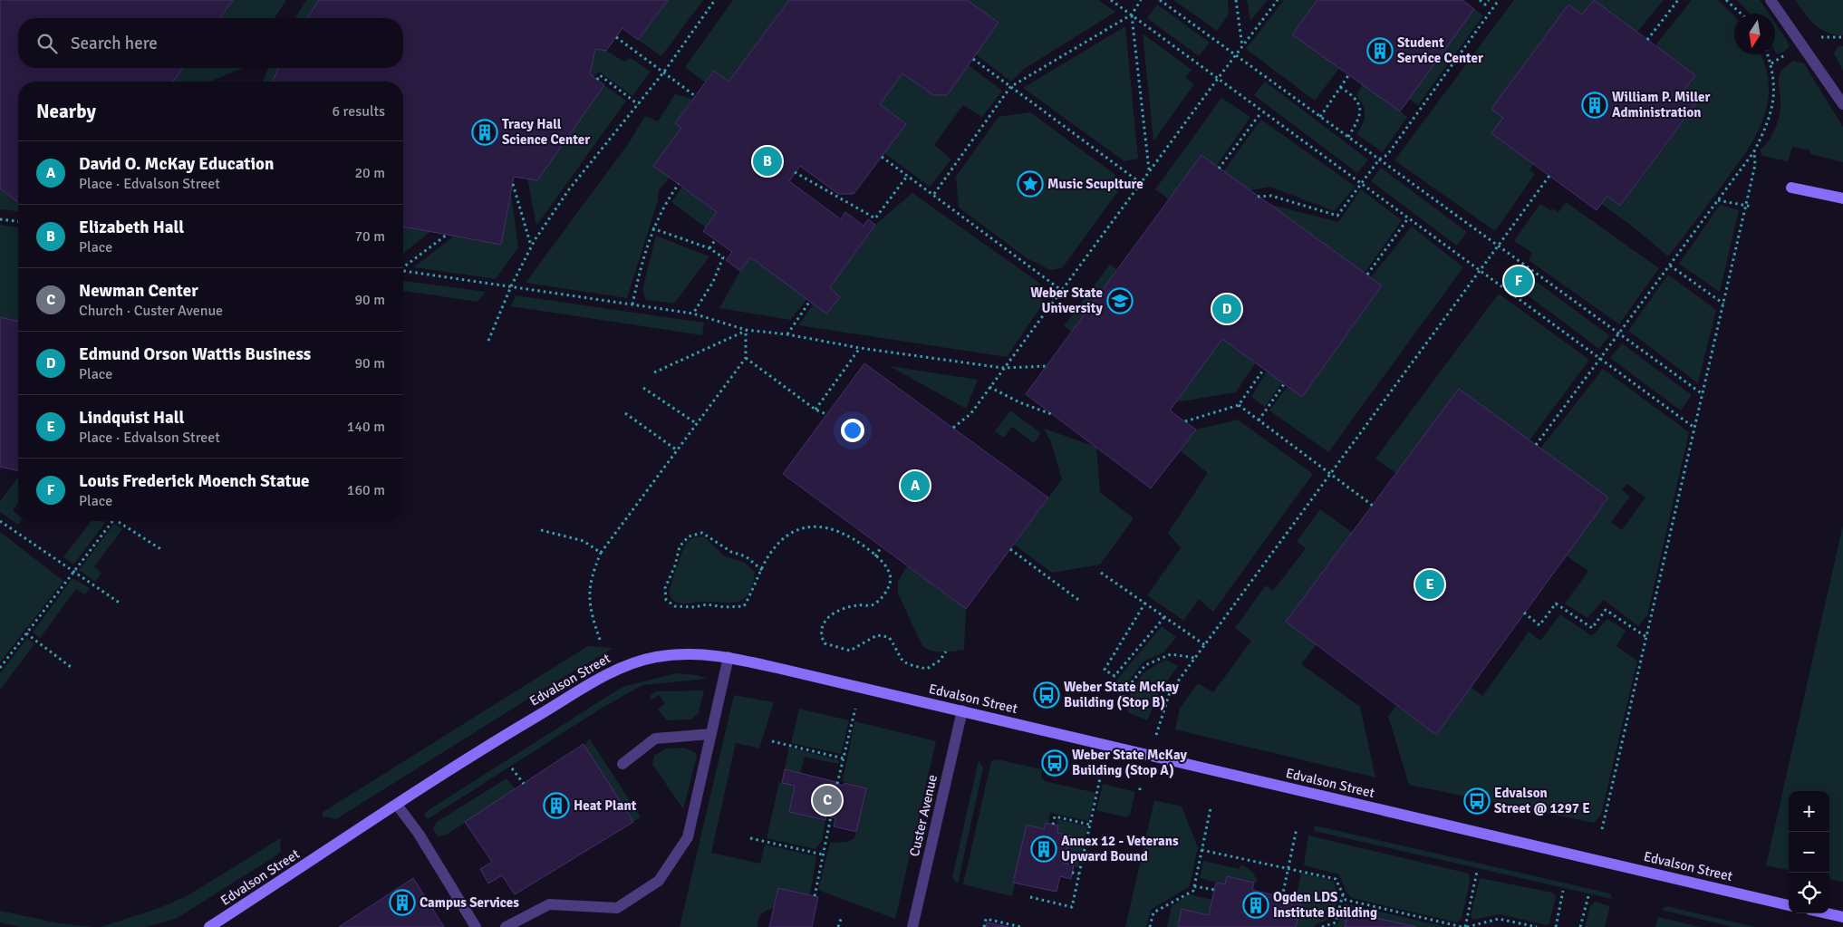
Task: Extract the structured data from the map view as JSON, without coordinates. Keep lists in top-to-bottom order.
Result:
{
  "streets": {
    "street": ["Edvalson Street", "Custer Avenue"]
  },
  "crossings": [
    ["Edvalson Street", "Custer Avenue"]
  ],
  "places": {
    "building": [
      "Student Service Center",
      "William P. Miller Administration",
      "Tracy Hall Science Center",
      "Heat Plant",
      "Annex 12 - Veterans Upward Bound",
      "Campus Services",
      "Ogden LDS Institute Building"
    ],
    "place": ["Music Scuplture"],
    "school or university": ["Weber State University"],
    "bus stop": ["Weber State McKay Building (Stop B)", "Weber State McKay Building (Stop A)", "Edvalson Street @ 1297 E"]
  },
  "north": "bottom",
  "page": {
    "search": "Search here",
    "heading": ["Nearby", "6 results"],
    "list": [
      {
        "mark": "A",
        "name": "David O. McKay Education",
        "note": "Place · Edvalson Street",
        "value": "20 m"
      },
      {
        "mark": "B",
        "name": "Elizabeth Hall",
        "note": "Place",
        "value": "70 m"
      },
      {
        "mark": "C",
        "name": "Newman Center",
        "note": "Church · Custer Avenue",
        "value": "90 m"
      },
      {
        "mark": "D",
        "name": "Edmund Orson Wattis Business",
        "note": "Place",
        "value": "90 m"
      },
      {
        "mark": "E",
        "name": "Lindquist Hall",
        "note": "Place · Edvalson Street",
        "value": "140 m"
      },
      {
        "mark": "F",
        "name": "Louis Frederick Moench Statue",
        "note": "Place",
        "value": "160 m"
      }
    ],
    "pins": [
      "B",
      "F",
      "D",
      "A",
      "E",
      "C"
    ],
    "map_buttons": ["+", "−"]
  }
}
